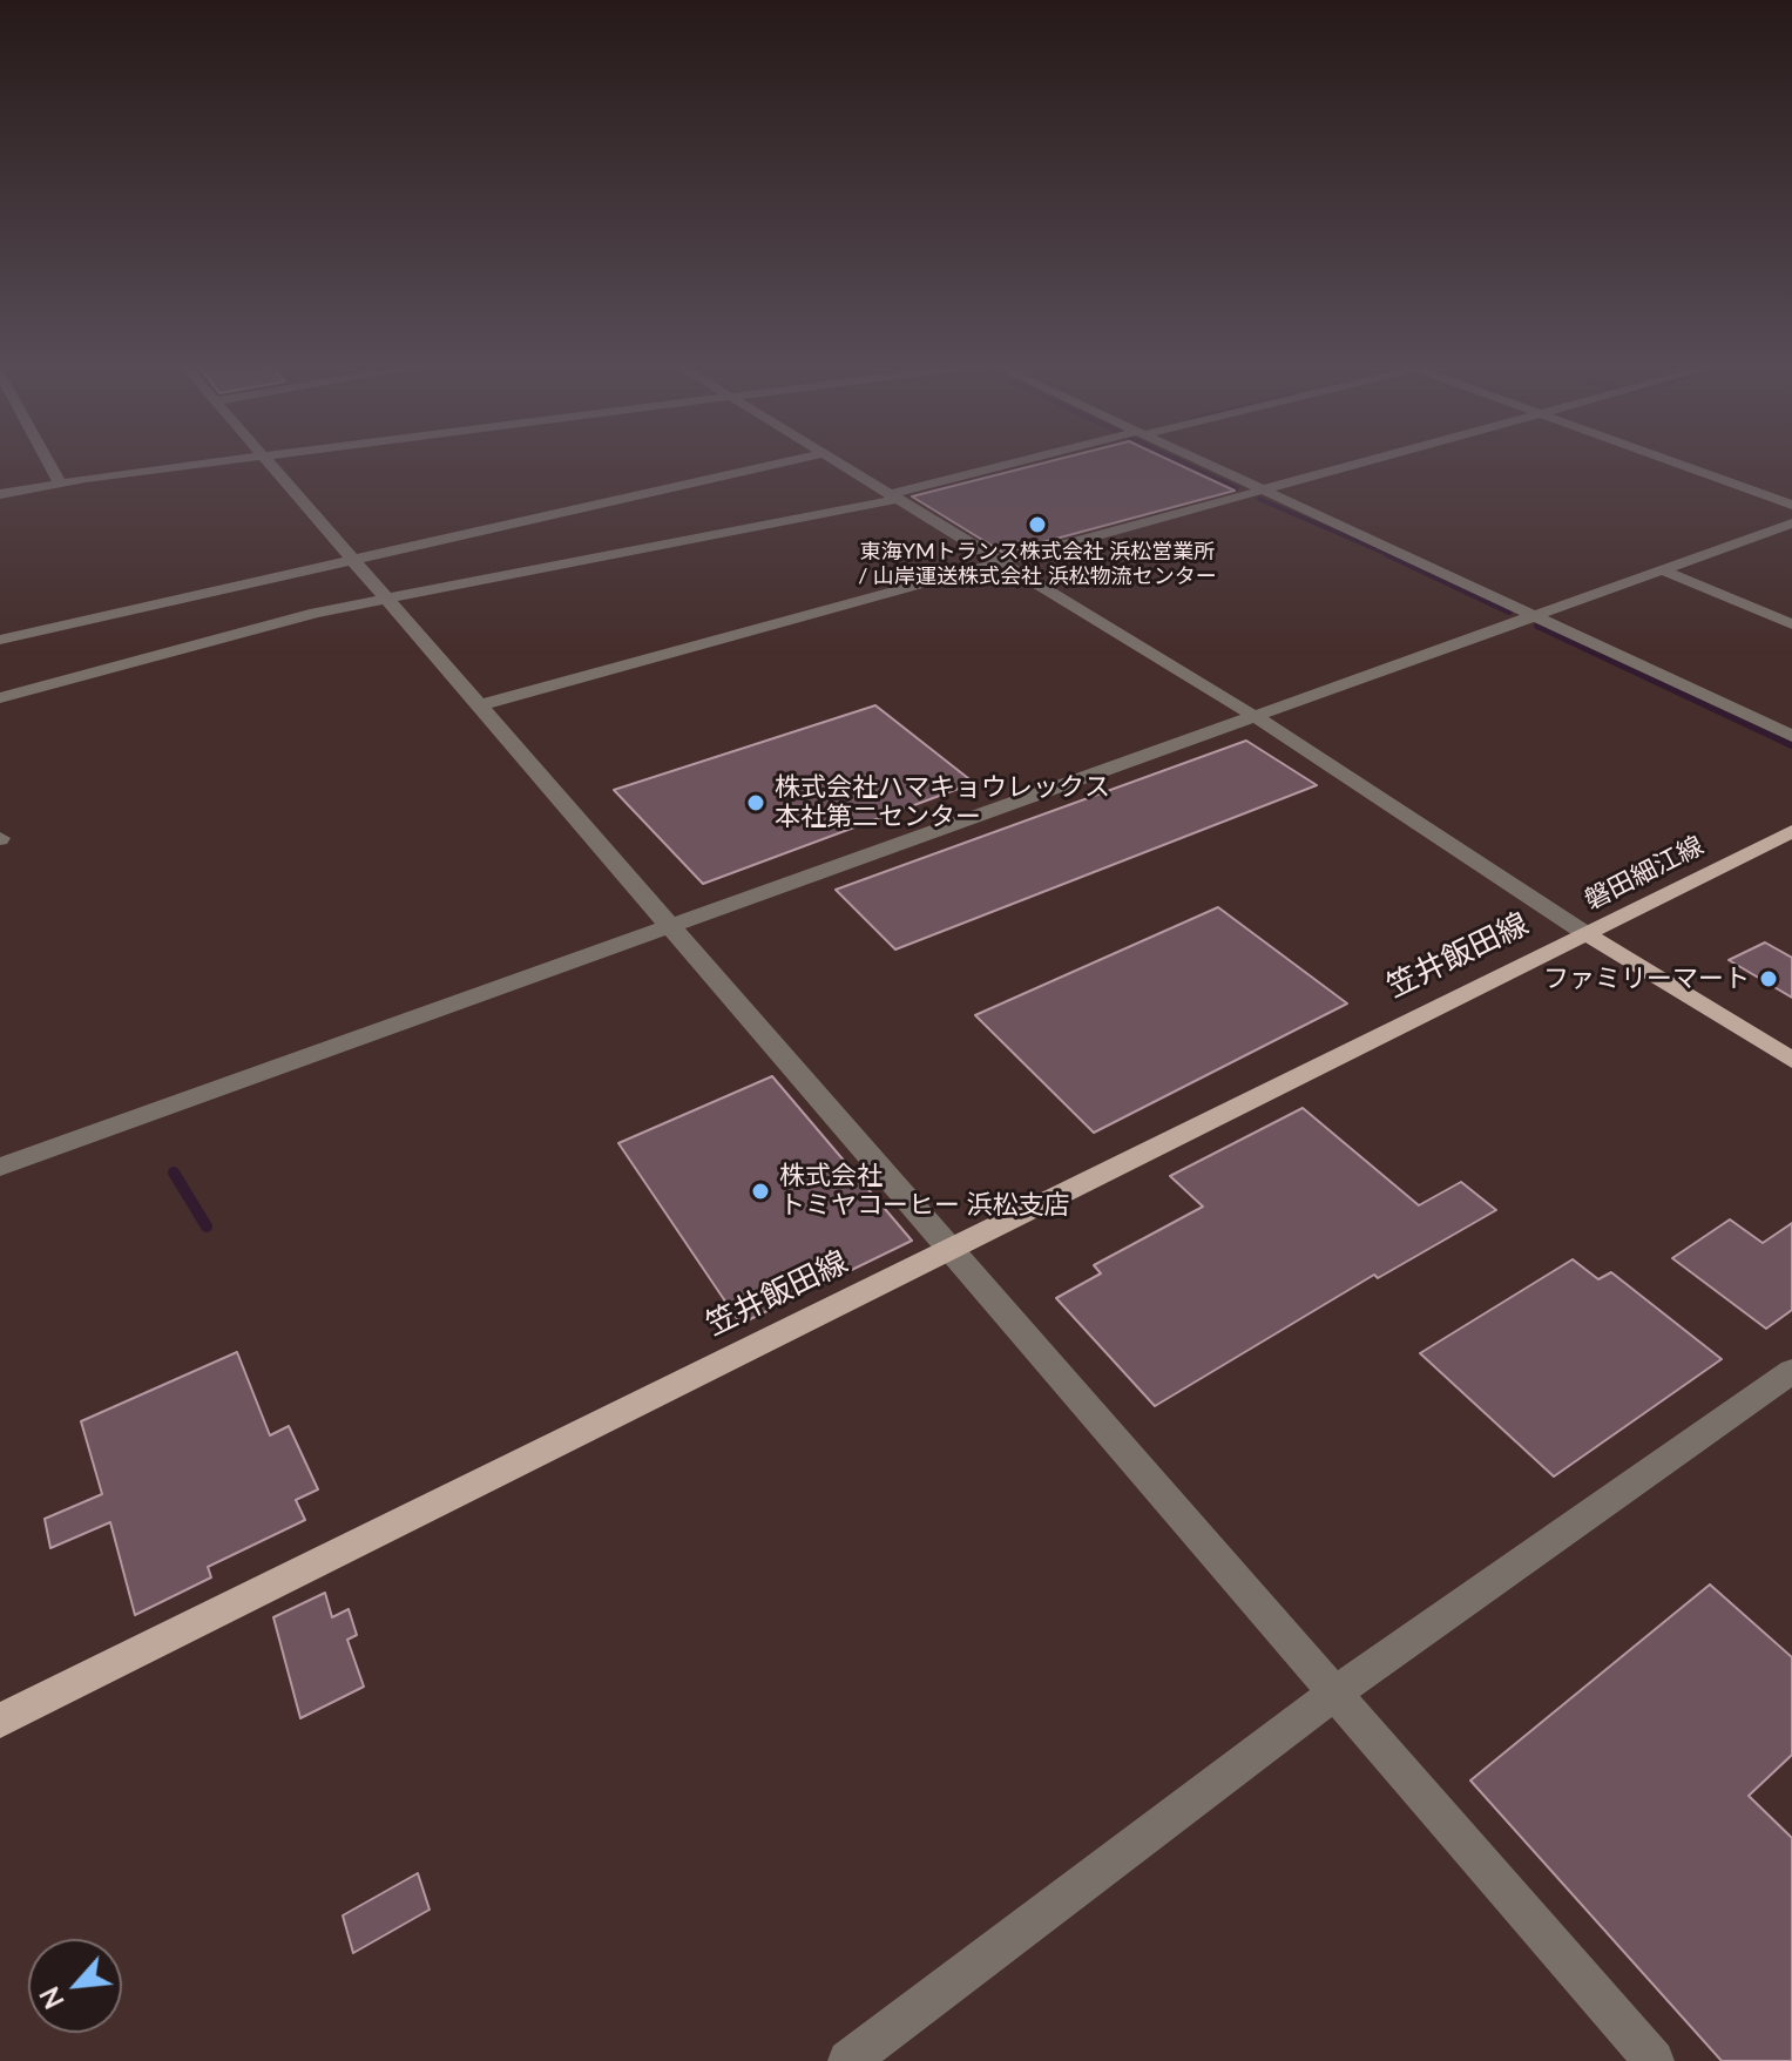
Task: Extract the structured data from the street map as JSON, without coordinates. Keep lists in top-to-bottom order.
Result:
{
  "streets": {
    "main road": ["磐田細江線", "笠井飯田線"]
  },
  "crossings": [
    ["磐田細江線", "笠井飯田線"]
  ],
  "places": [
    "東海YMトランス株式会社 浜松営業所 / 山岸運送株式会社 浜松物流センター",
    "株式会社ハマキョウレックス 本社第二センター",
    "ファミリーマート",
    "株式会社 トミヤコーヒー 浜松支店"
  ],
  "north": "bottom left"
}
